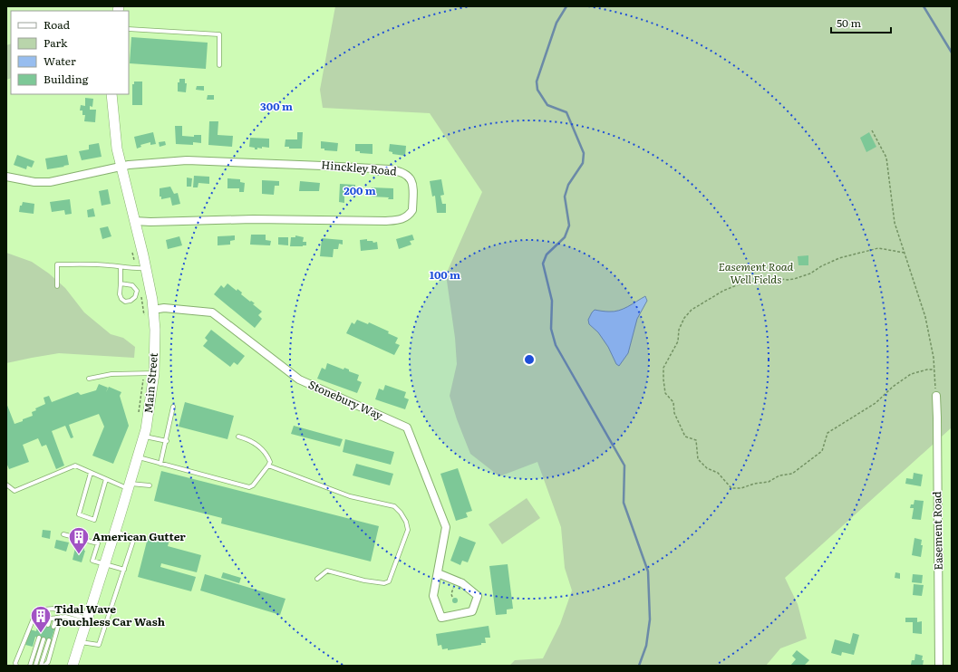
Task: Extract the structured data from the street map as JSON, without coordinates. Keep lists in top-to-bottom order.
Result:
{
  "streets": {
    "main road": ["Main Street"],
    "street": ["Hinckley Road", "Stonebury Way", "Easement Road"]
  },
  "crossings": [
    ["Hinckley Road", "Main Street"],
    ["Main Street", "Stonebury Way"]
  ],
  "parks": ["Easement Road Well Fields"],
  "places": {
    "building": ["American Gutter", "Tidal Wave Touchless Car Wash"]
  },
  "legend": [
    "Road",
    "Park",
    "Water",
    "Building"
  ],
  "scale_bar": "50 m",
  "rings": ["300 m", "200 m", "100 m"]
}
